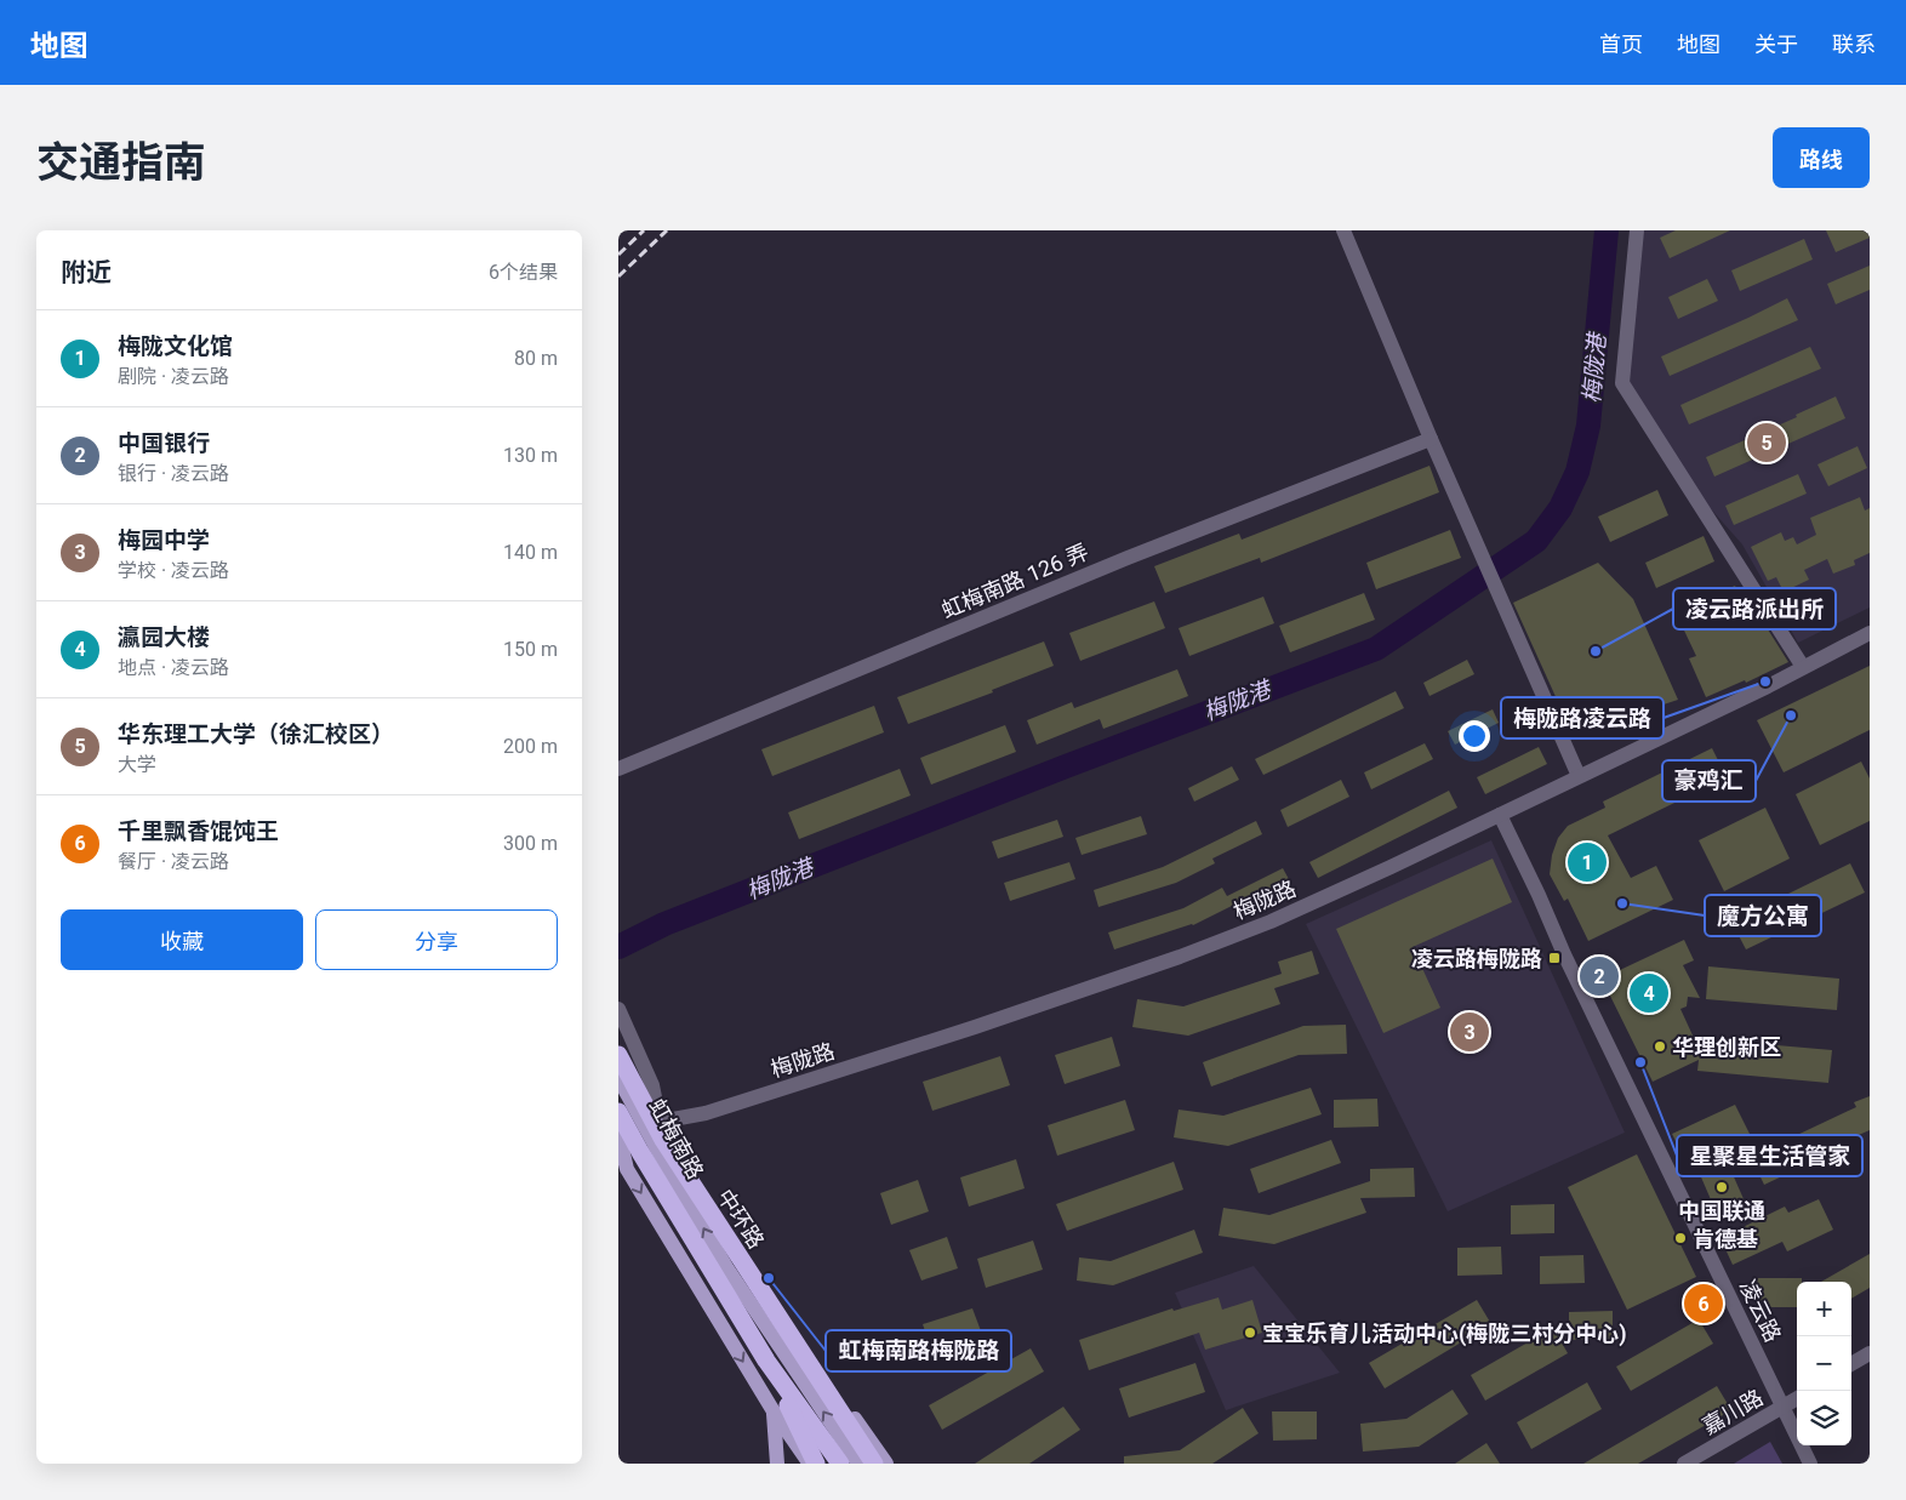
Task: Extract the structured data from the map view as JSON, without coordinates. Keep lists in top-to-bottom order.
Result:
{
  "streets": {
    "highway": ["中环路"],
    "main road": ["虹梅南路"],
    "street": [
      "虹梅南路 126 弄",
      "梅陇路",
      "凌云路",
      "嘉川路"
    ]
  },
  "crossings": [
    ["梅陇路", "虹梅南路"],
    ["梅陇路", "凌云路"],
    ["虹梅南路", "中环路"],
    ["凌云路", "嘉川路"]
  ],
  "water": ["梅陇港"],
  "places": {
    "other": [
      "凌云路派出所",
      "梅陇路凌云路",
      "豪鸡汇",
      "魔方公寓",
      "华理创新区",
      "星聚星生活管家",
      "中国联通",
      "肯德基",
      "虹梅南路梅陇路",
      "宝宝乐育儿活动中心(梅陇三村分中心)"
    ],
    "transit": ["凌云路梅陇路"]
  },
  "page": {
    "header": "地图",
    "nav": [
      "首页",
      "地图",
      "关于",
      "联系"
    ],
    "title": "交通指南",
    "buttons": [
      "路线",
      ["收藏", "分享"]
    ],
    "heading": ["附近", "6个结果"],
    "list": [
      {
        "mark": "1",
        "name": "梅陇文化馆",
        "note": "剧院 · 凌云路",
        "value": "80 m"
      },
      {
        "mark": "2",
        "name": "中国银行",
        "note": "银行 · 凌云路",
        "value": "130 m"
      },
      {
        "mark": "3",
        "name": "梅园中学",
        "note": "学校 · 凌云路",
        "value": "140 m"
      },
      {
        "mark": "4",
        "name": "瀛园大楼",
        "note": "地点 · 凌云路",
        "value": "150 m"
      },
      {
        "mark": "5",
        "name": "华东理工大学（徐汇校区）",
        "note": "大学",
        "value": "200 m"
      },
      {
        "mark": "6",
        "name": "千里飘香馄饨王",
        "note": "餐厅 · 凌云路",
        "value": "300 m"
      }
    ],
    "pins": [
      "5",
      "1",
      "2",
      "4",
      "3",
      "6"
    ],
    "map_buttons": ["+", "−"]
  }
}
